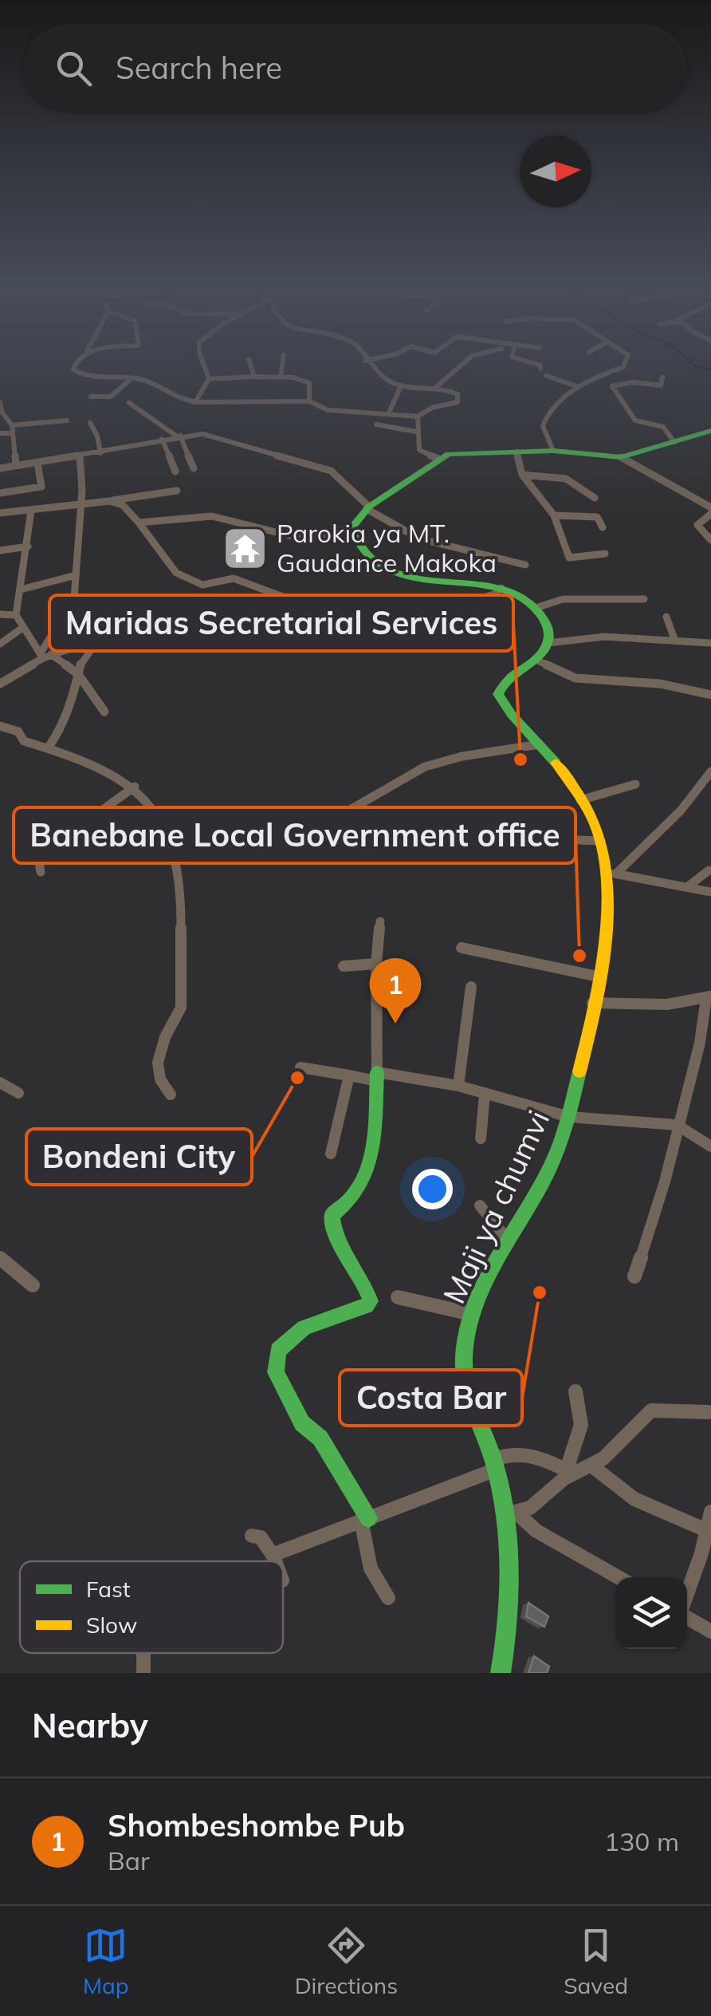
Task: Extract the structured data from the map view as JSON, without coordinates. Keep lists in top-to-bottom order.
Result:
{
  "streets": {
    "street": ["Maji ya chumvi"]
  },
  "places": {
    "temple": ["Parokia ya MT. Gaudance Makoka"],
    "other": [
      "Maridas Secretarial Services",
      "Banebane Local Government office",
      "Bondeni City",
      "Costa Bar"
    ]
  },
  "legend": ["Fast", "Slow"],
  "north": "right",
  "page": {
    "search": "Search here",
    "pins": "1",
    "heading": "Nearby",
    "list": [
      {
        "mark": "1",
        "name": "Shombeshombe Pub",
        "note": "Bar",
        "value": "130 m"
      }
    ],
    "nav": ["Map", "Directions", "Saved"]
  }
}
